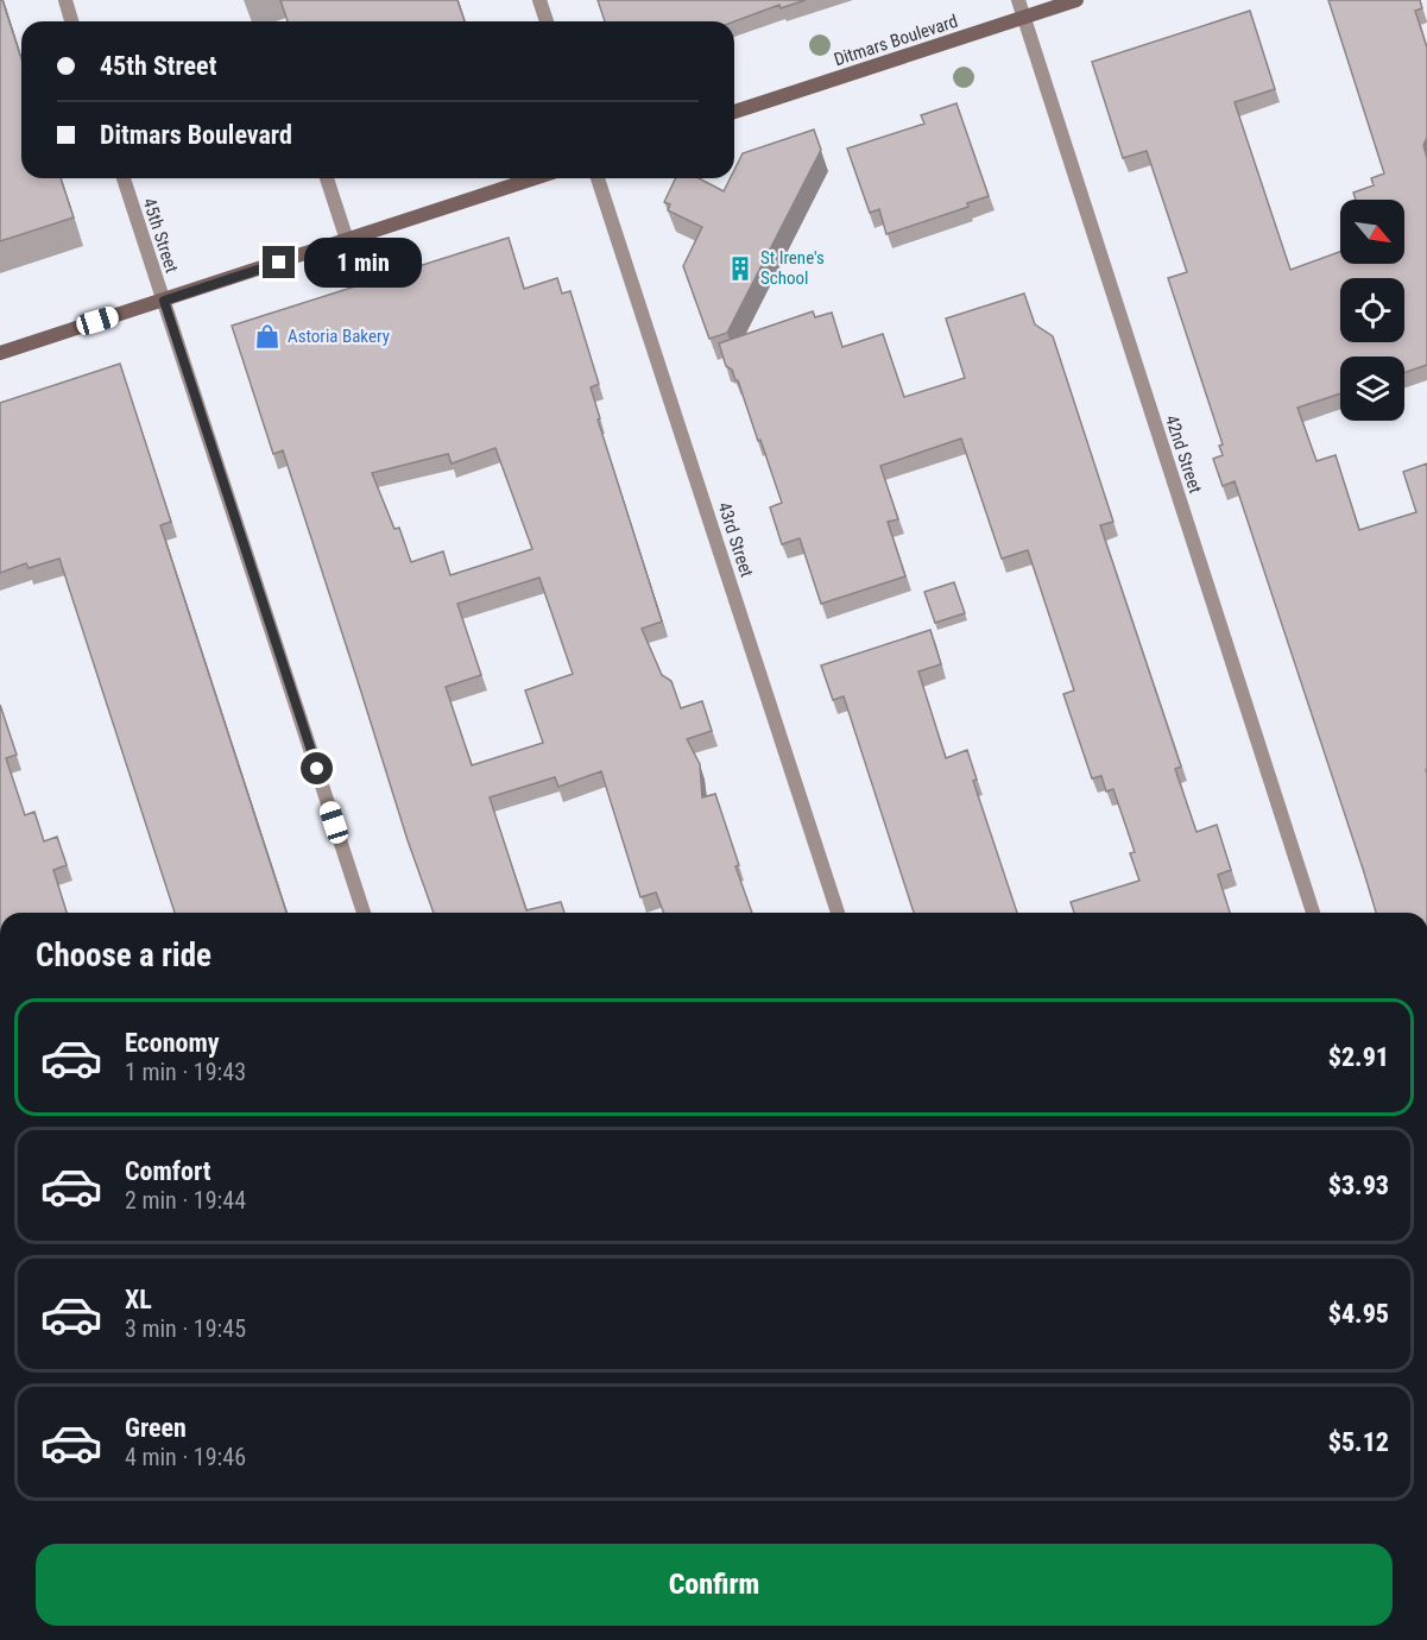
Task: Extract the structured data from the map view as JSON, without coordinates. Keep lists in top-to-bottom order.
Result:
{
  "streets": {
    "street": [
      "Ditmars Boulevard",
      "45th Street",
      "42nd Street",
      "43rd Street"
    ]
  },
  "crossings": [
    ["Ditmars Boulevard", "42nd Street"]
  ],
  "places": {
    "building": ["St Irene's School"],
    "shop": ["Astoria Bakery"]
  },
  "north": "bottom right",
  "page": {
    "banner": ["45th Street", "Ditmars Boulevard"],
    "bubble": "1 min",
    "heading": "Choose a ride",
    "list": [
      {
        "name": "Economy",
        "note": "1 min · 19:43",
        "value": "$2.91"
      },
      {
        "name": "Comfort",
        "note": "2 min · 19:44",
        "value": "$3.93"
      },
      {
        "name": "XL",
        "note": "3 min · 19:45",
        "value": "$4.95"
      },
      {
        "name": "Green",
        "note": "4 min · 19:46",
        "value": "$5.12"
      }
    ],
    "buttons": "Confirm"
  }
}
